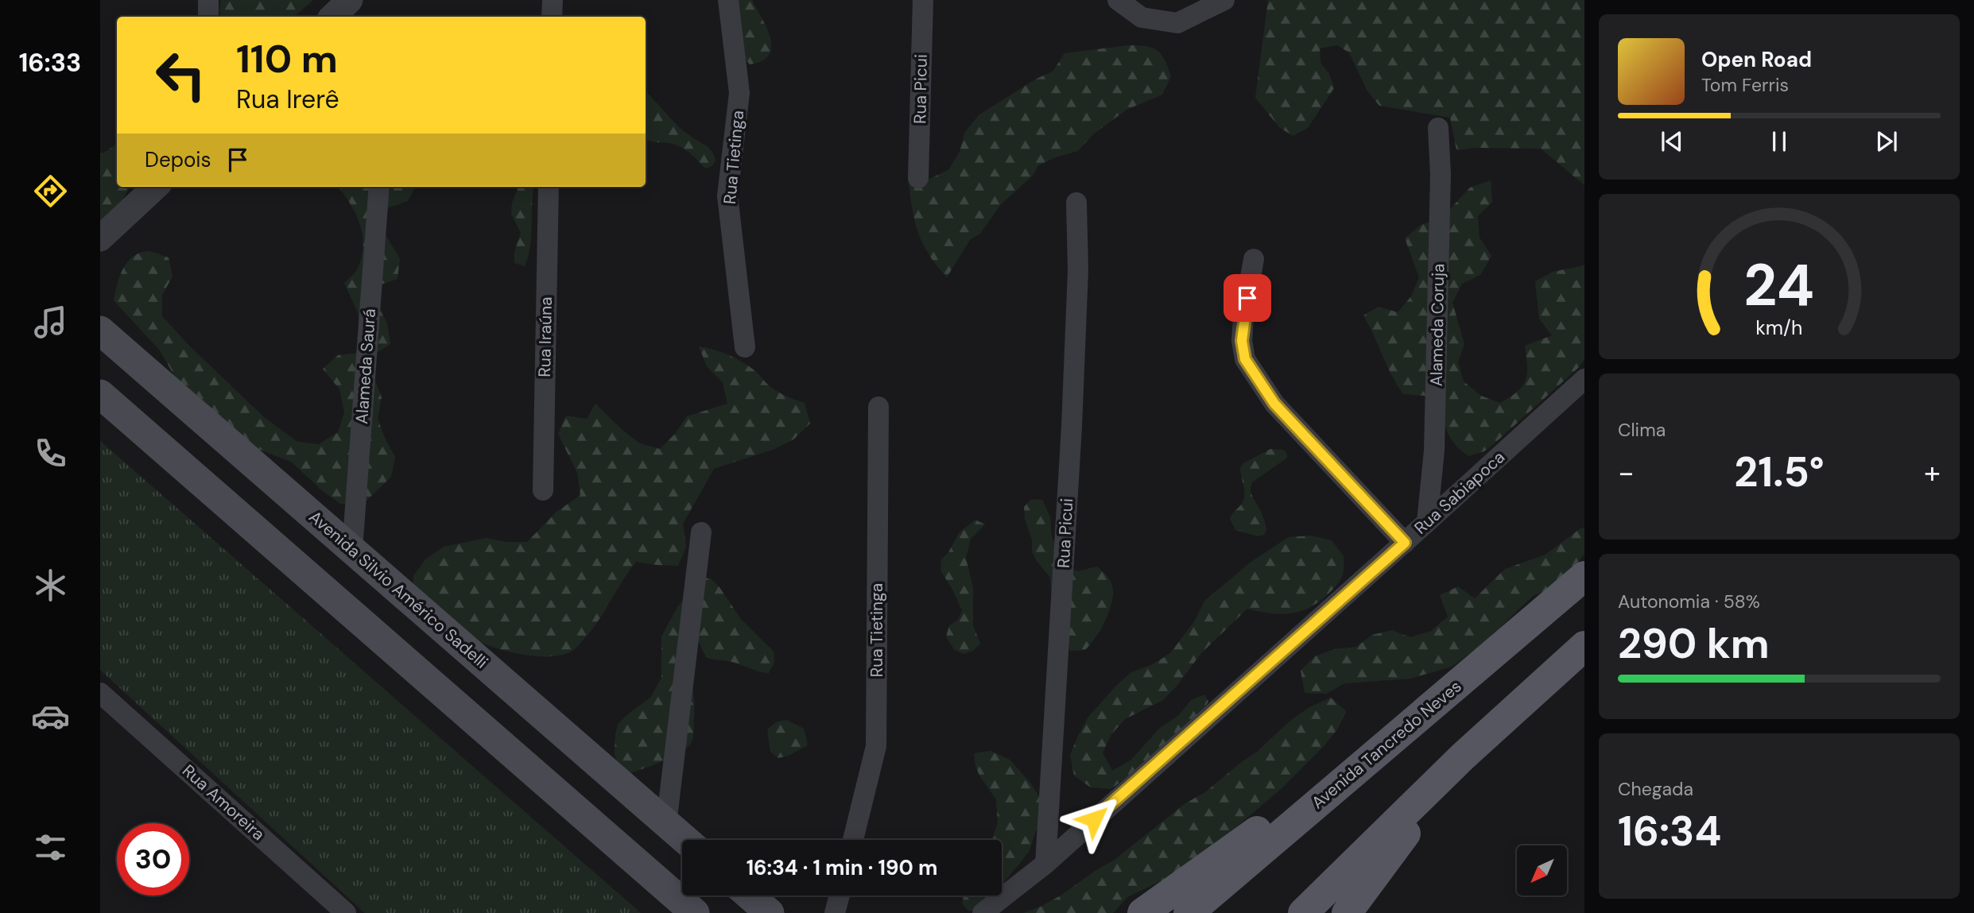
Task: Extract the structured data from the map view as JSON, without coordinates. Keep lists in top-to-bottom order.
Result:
{
  "streets": {
    "main road": ["Avenida Silvio Américo Sadelli", "Avenida Tancredo Neves"],
    "street": [
      "Rua Picui",
      "Rua Tietinga",
      "Alameda Coruja",
      "Rua Iraúna",
      "Alameda Saurá",
      "Rua Sabiapoca",
      "Rua Amoreira"
    ]
  },
  "crossings": [
    ["Rua Picui", "Rua Sabiapoca"],
    ["Alameda Coruja", "Rua Sabiapoca"],
    ["Alameda Saurá", "Avenida Silvio Américo Sadelli"]
  ],
  "north": "bottom left",
  "page": {
    "tabs": "16:33",
    "turn": ["110 m", "Rua Irerê"],
    "song": ["Open Road", "Tom Ferris"],
    "then": "Depois",
    "tile": [
      "Clima",
      ["Autonomia · 58%", "290 km"],
      ["Chegada", "16:34"]
    ],
    "heat": ["−", "21.5°", "+"],
    "limit": "30",
    "trip": "16:34 · 1 min · 190 m",
    "gauge": ["24", "km/h"]
  }
}
